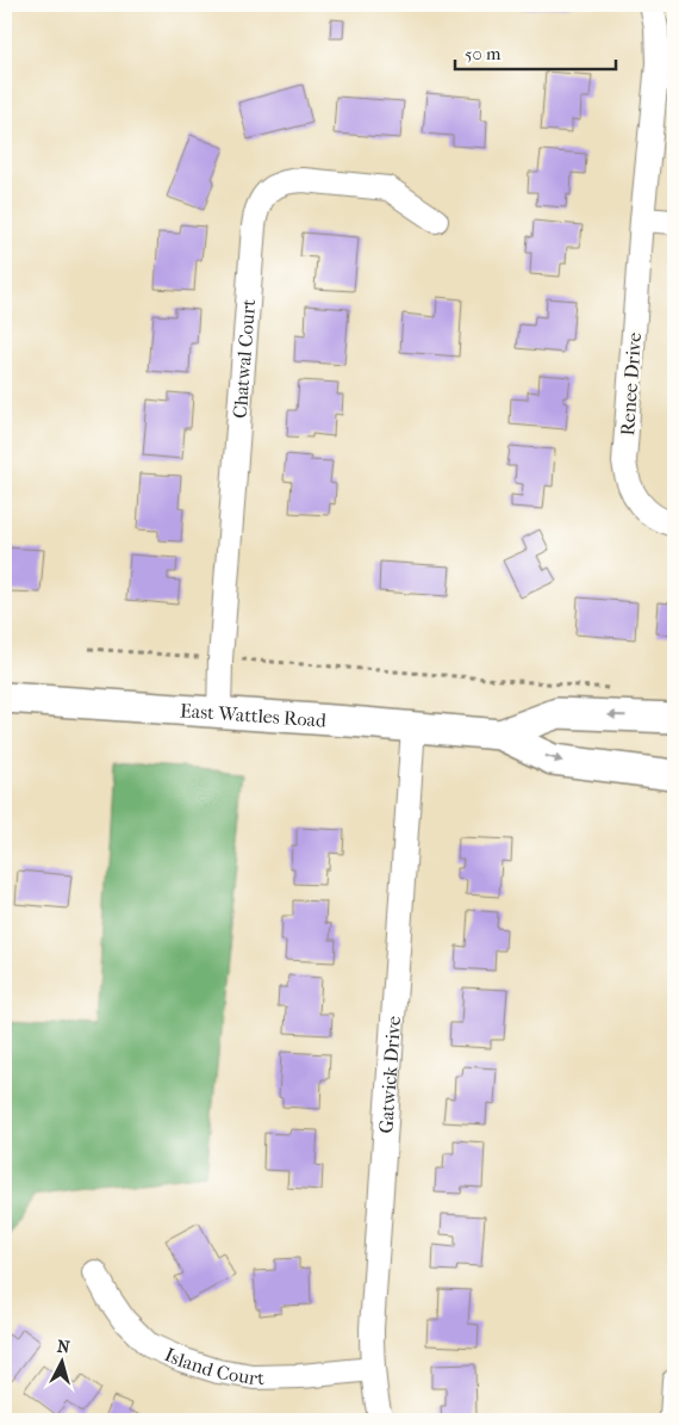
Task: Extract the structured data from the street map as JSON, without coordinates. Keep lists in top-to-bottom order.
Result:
{
  "streets": {
    "main road": ["East Wattles Road"],
    "street": [
      "Chatwal Court",
      "Renee Drive",
      "Gatwick Drive",
      "Island Court"
    ]
  },
  "crossings": [
    ["Chatwal Court", "East Wattles Road"],
    ["East Wattles Road", "Gatwick Drive"],
    ["Gatwick Drive", "Island Court"]
  ],
  "scale_bar": "50 m",
  "north": "top"
}
